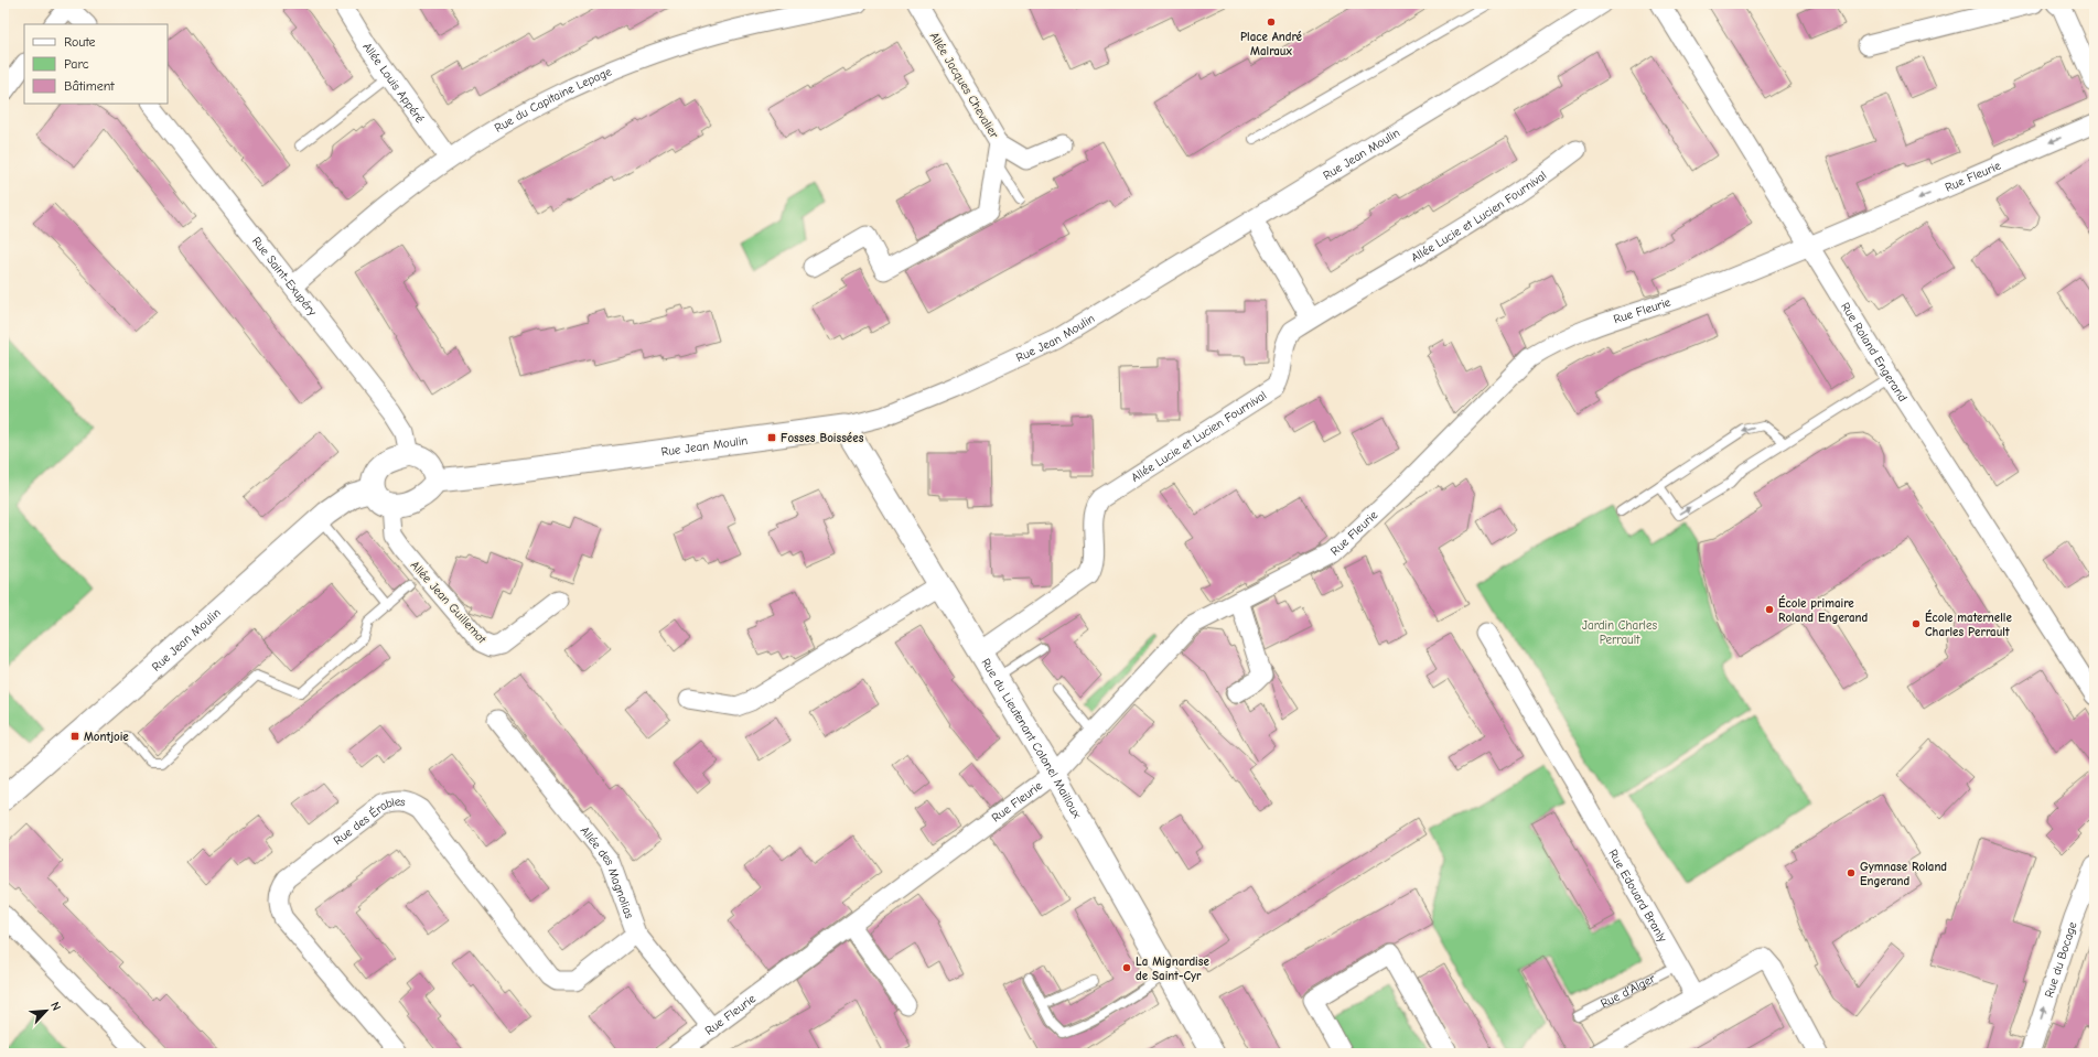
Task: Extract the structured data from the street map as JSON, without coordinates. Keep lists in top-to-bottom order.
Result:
{
  "streets": {
    "street": [
      "Allée Louis Appéré",
      "Allée Jacques Chevalier",
      "Rue du Capitaine Lepage",
      "Rue Jean Moulin",
      "Rue Fleurie",
      "Allée Lucie et Lucien Fournival",
      "Rue Saint-Exupéry",
      "Rue Roland Engerand",
      "Allée Jean Guillemot",
      "Rue du Lieutenant Colonel Mailloux",
      "Rue des Érables",
      "Allée des Magnolias",
      "Rue Edouard Branly",
      "Rue du Bocage"
    ],
    "lane": ["Rue d'Alger"]
  },
  "crossings": [
    ["Allée Louis Appéré", "Rue du Capitaine Lepage"],
    ["Rue du Capitaine Lepage", "Rue Saint-Exupéry"],
    ["Rue Jean Moulin", "Rue Saint-Exupéry"],
    ["Rue Jean Moulin", "Allée Jean Guillemot"],
    ["Rue Jean Moulin", "Rue du Lieutenant Colonel Mailloux"],
    ["Rue Fleurie", "Rue Roland Engerand"],
    ["Rue Fleurie", "Rue du Lieutenant Colonel Mailloux"],
    ["Rue Fleurie", "Allée des Magnolias"],
    ["Allée Lucie et Lucien Fournival", "Rue du Lieutenant Colonel Mailloux"],
    ["Rue Saint-Exupéry", "Allée Jean Guillemot"],
    ["Rue des Érables", "Allée des Magnolias"],
    ["Rue Edouard Branly", "Rue d'Alger"]
  ],
  "one_way": ["Rue du Bocage"],
  "parks": ["Jardin Charles Perrault"],
  "places": {
    "other": [
      "Place André Malraux",
      "École primaire Roland Engerand",
      "École maternelle Charles Perrault",
      "Gymnase Roland Engerand",
      "La Mignardise de Saint-Cyr"
    ],
    "transit": ["Fosses Boissées", "Montjoie"]
  },
  "legend": ["Route", "Parc", "Bâtiment"],
  "north": "top right"
}
